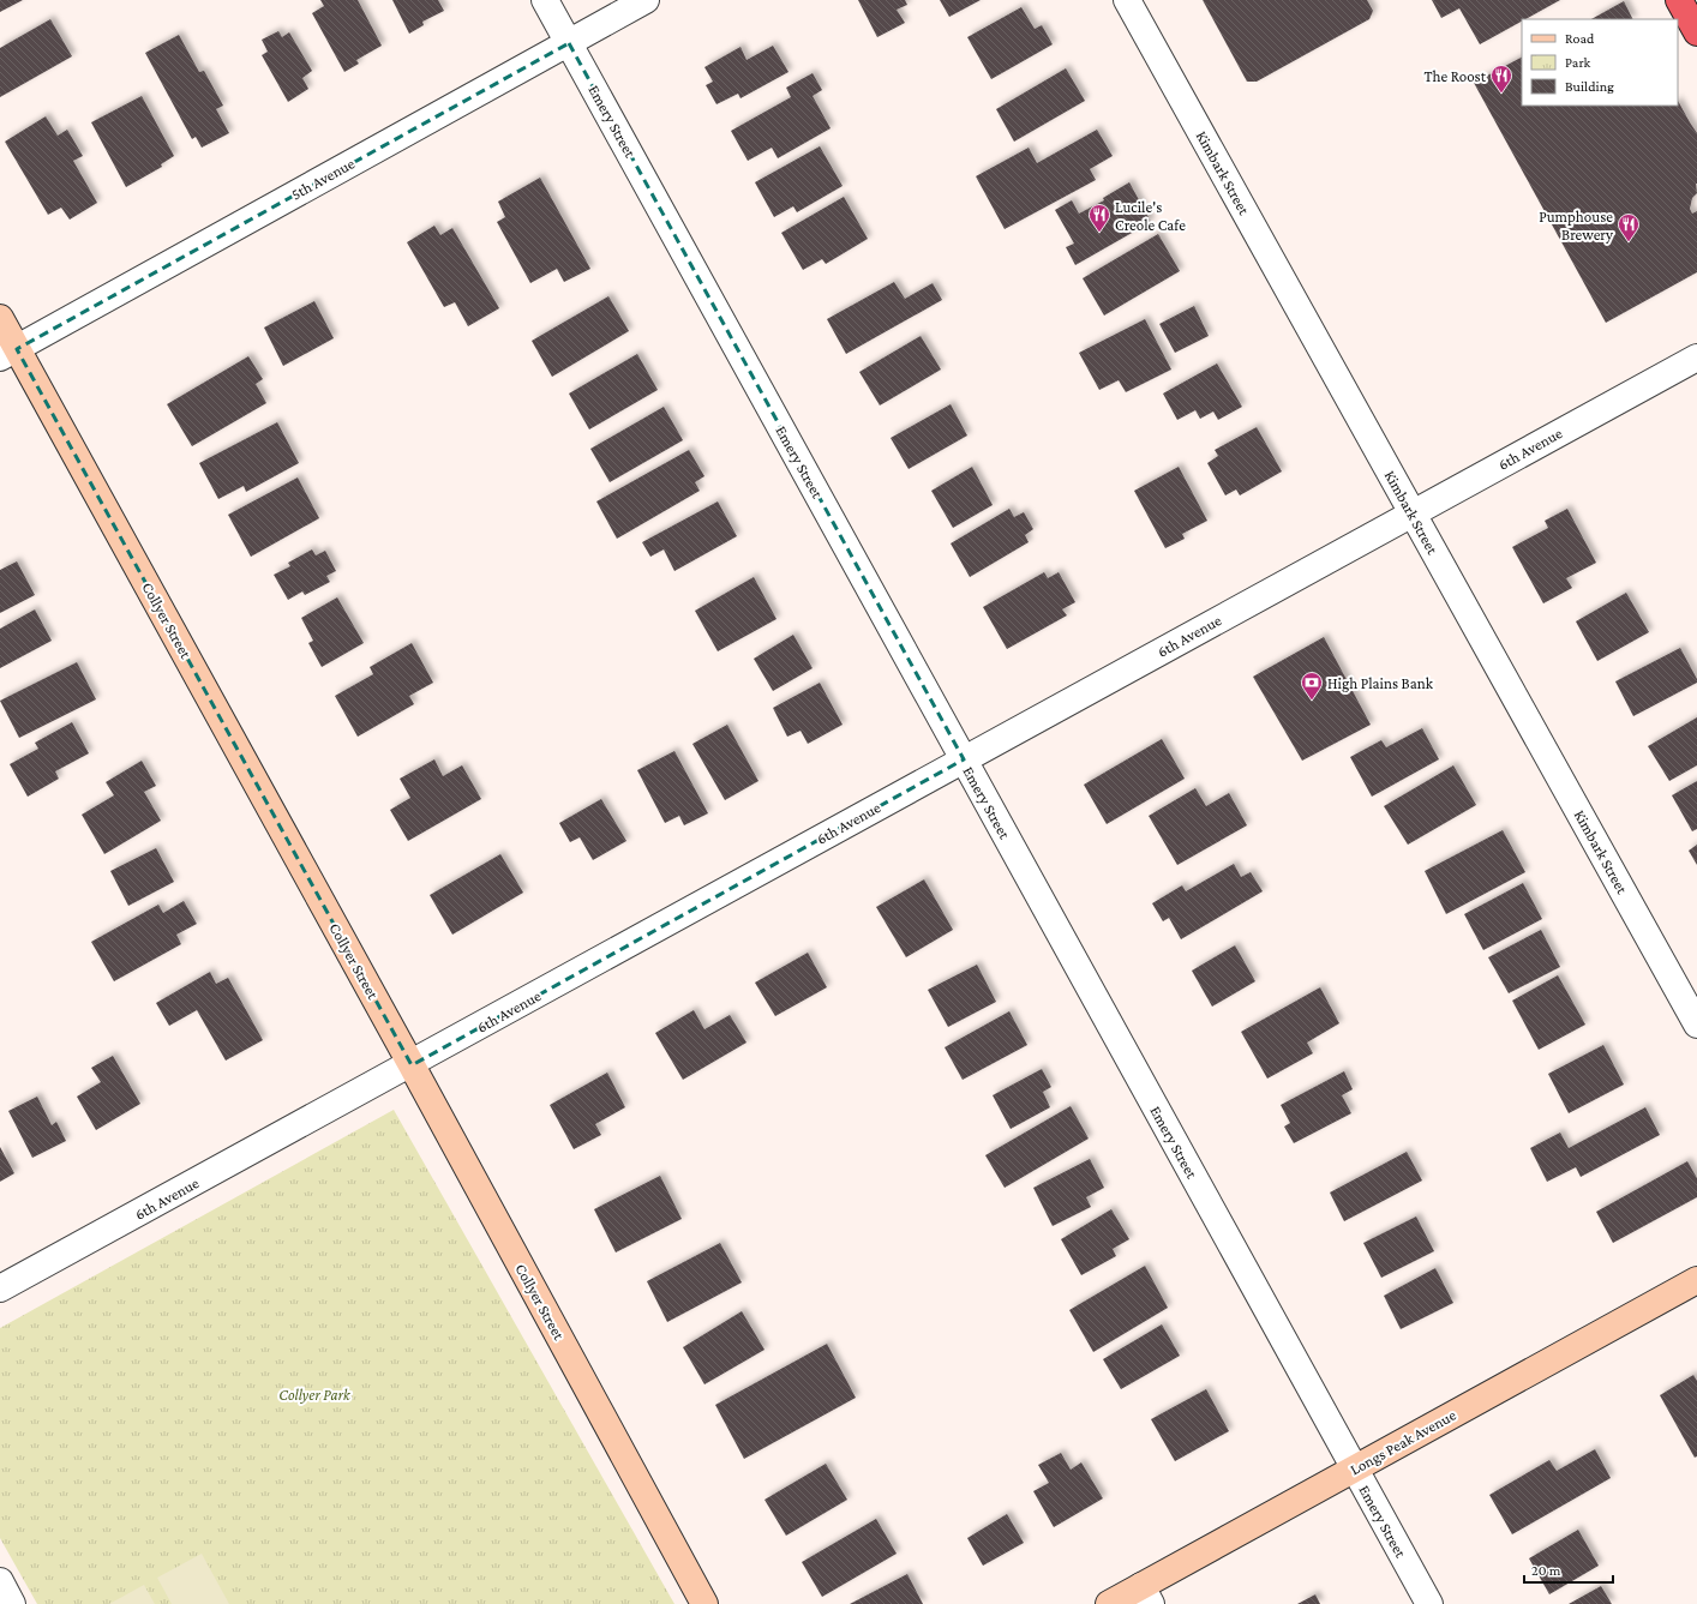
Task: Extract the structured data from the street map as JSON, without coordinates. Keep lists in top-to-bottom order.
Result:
{
  "streets": {
    "street": [
      "Emery Street",
      "Kimbark Street",
      "5th Avenue",
      "6th Avenue",
      "Collyer Street",
      "Longs Peak Avenue"
    ]
  },
  "crossings": [
    ["Emery Street", "5th Avenue"],
    ["Emery Street", "6th Avenue"],
    ["Emery Street", "Longs Peak Avenue"],
    ["Kimbark Street", "6th Avenue"],
    ["5th Avenue", "Collyer Street"],
    ["6th Avenue", "Collyer Street"]
  ],
  "parks": ["Collyer Park"],
  "places": {
    "restaurant": ["The Roost", "Lucile's Creole Cafe", "Pumphouse Brewery"],
    "bank": ["High Plains Bank"]
  },
  "legend": ["Road", "Park", "Building"],
  "scale_bar": "20 m"
}
